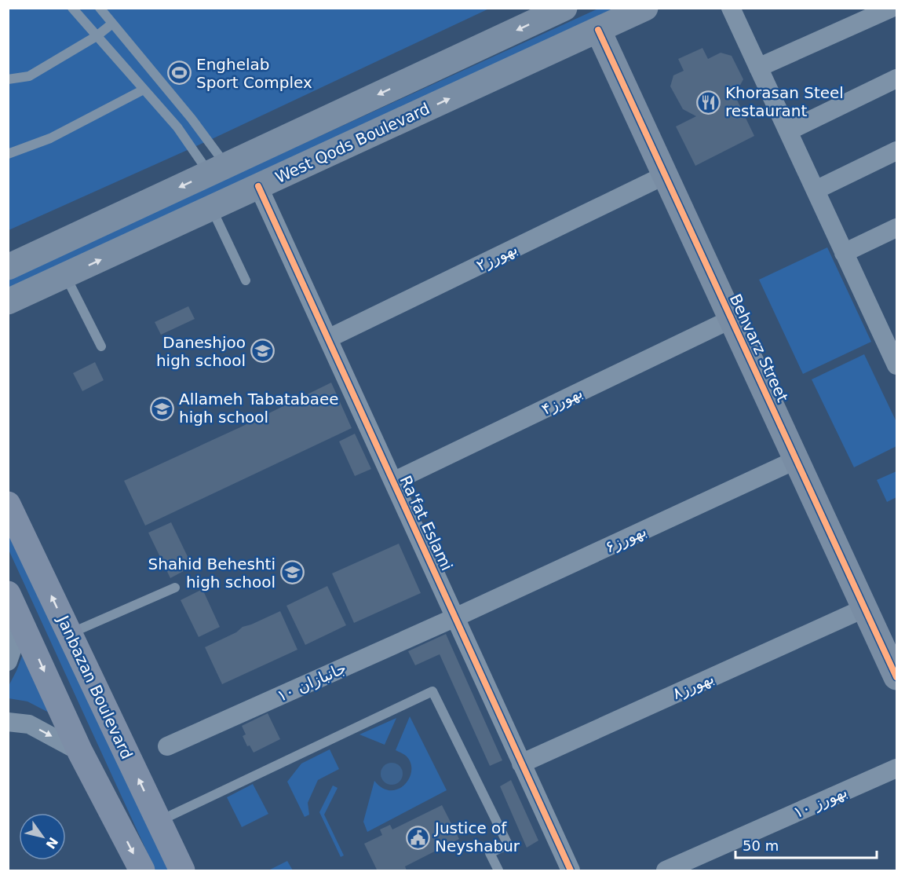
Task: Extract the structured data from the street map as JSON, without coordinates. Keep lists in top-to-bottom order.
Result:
{
  "streets": {
    "main road": ["West Qods Boulevard", "Behvarz Street", "Janbazan Boulevard"],
    "street": [
      "بهورز۲",
      "بهورز۴",
      "Ra'fat Eslami",
      "بهورز۶",
      "جانبازان ۱۰",
      "بهورز۸",
      "بهورز ۱۰"
    ]
  },
  "crossings": [
    ["West Qods Boulevard", "Behvarz Street"],
    ["West Qods Boulevard", "Ra'fat Eslami"],
    ["بهورز۲", "Behvarz Street"],
    ["بهورز۲", "Ra'fat Eslami"],
    ["Behvarz Street", "بهورز۴"],
    ["Behvarz Street", "بهورز۶"],
    ["Behvarz Street", "بهورز۸"],
    ["بهورز۴", "Ra'fat Eslami"],
    ["Ra'fat Eslami", "بهورز۶"],
    ["Ra'fat Eslami", "جانبازان ۱۰"],
    ["Ra'fat Eslami", "بهورز۸"],
    ["بهورز۶", "جانبازان ۱۰"]
  ],
  "places": {
    "sports": ["Enghelab Sport Complex"],
    "restaurant": ["Khorasan Steel restaurant"],
    "school or university": ["Daneshjoo high school", "Allameh Tabatabaee high school", "Shahid Beheshti high school"],
    "public building": ["Justice of Neyshabur"]
  },
  "scale_bar": "50 m",
  "north": "bottom right"
}
